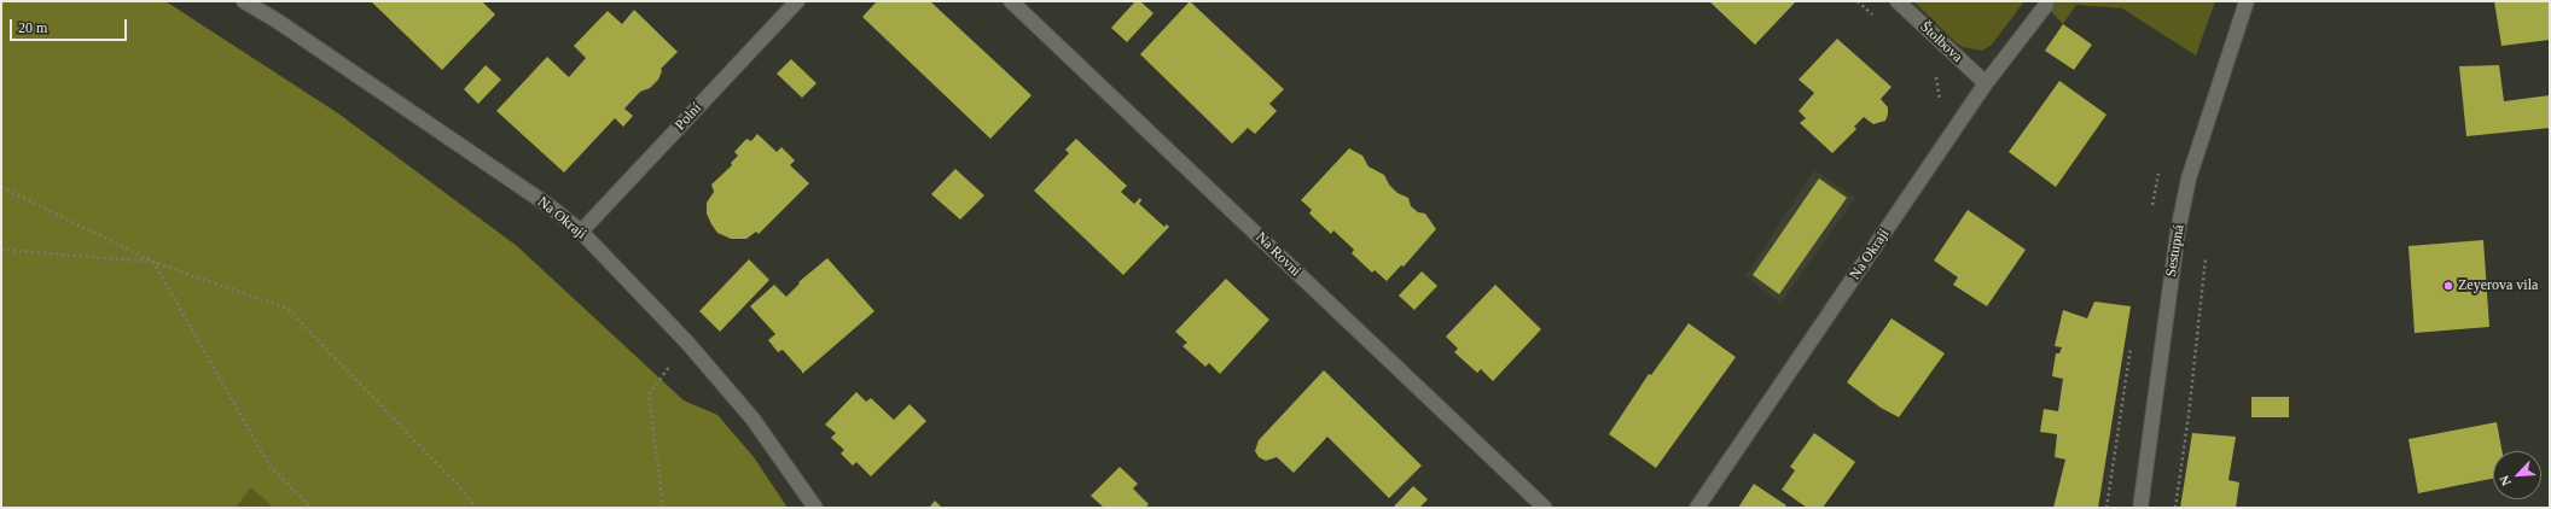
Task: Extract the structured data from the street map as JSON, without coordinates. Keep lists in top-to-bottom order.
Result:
{
  "streets": {
    "street": [
      "Štolbova",
      "Polní",
      "Na Okraji",
      "Sestupná",
      "Na Rovni"
    ]
  },
  "crossings": [
    ["Štolbova", "Na Okraji"],
    ["Polní", "Na Okraji"]
  ],
  "places": ["Zeyerova vila"],
  "scale_bar": "20 m",
  "north": "bottom left"
}
